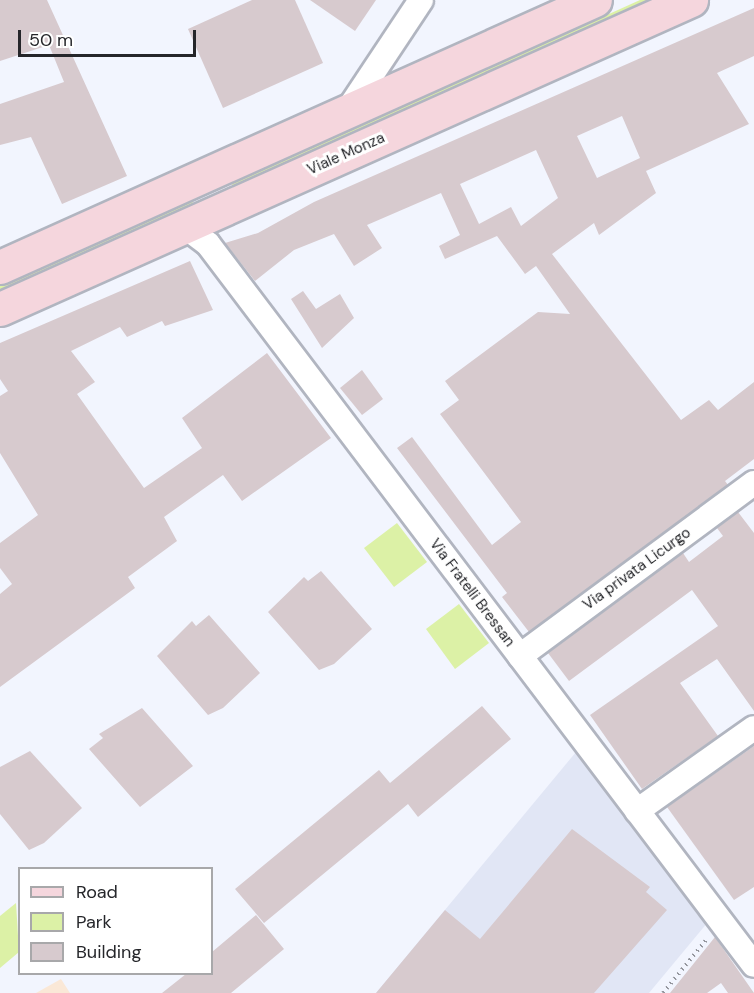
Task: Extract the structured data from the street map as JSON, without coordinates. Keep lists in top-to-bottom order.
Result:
{
  "streets": {
    "main road": ["Viale Monza"],
    "street": ["Via privata Licurgo", "Via Fratelli Bressan"]
  },
  "crossings": [
    ["Viale Monza", "Via Fratelli Bressan"],
    ["Via privata Licurgo", "Via Fratelli Bressan"]
  ],
  "legend": ["Road", "Park", "Building"],
  "scale_bar": "50 m"
}
